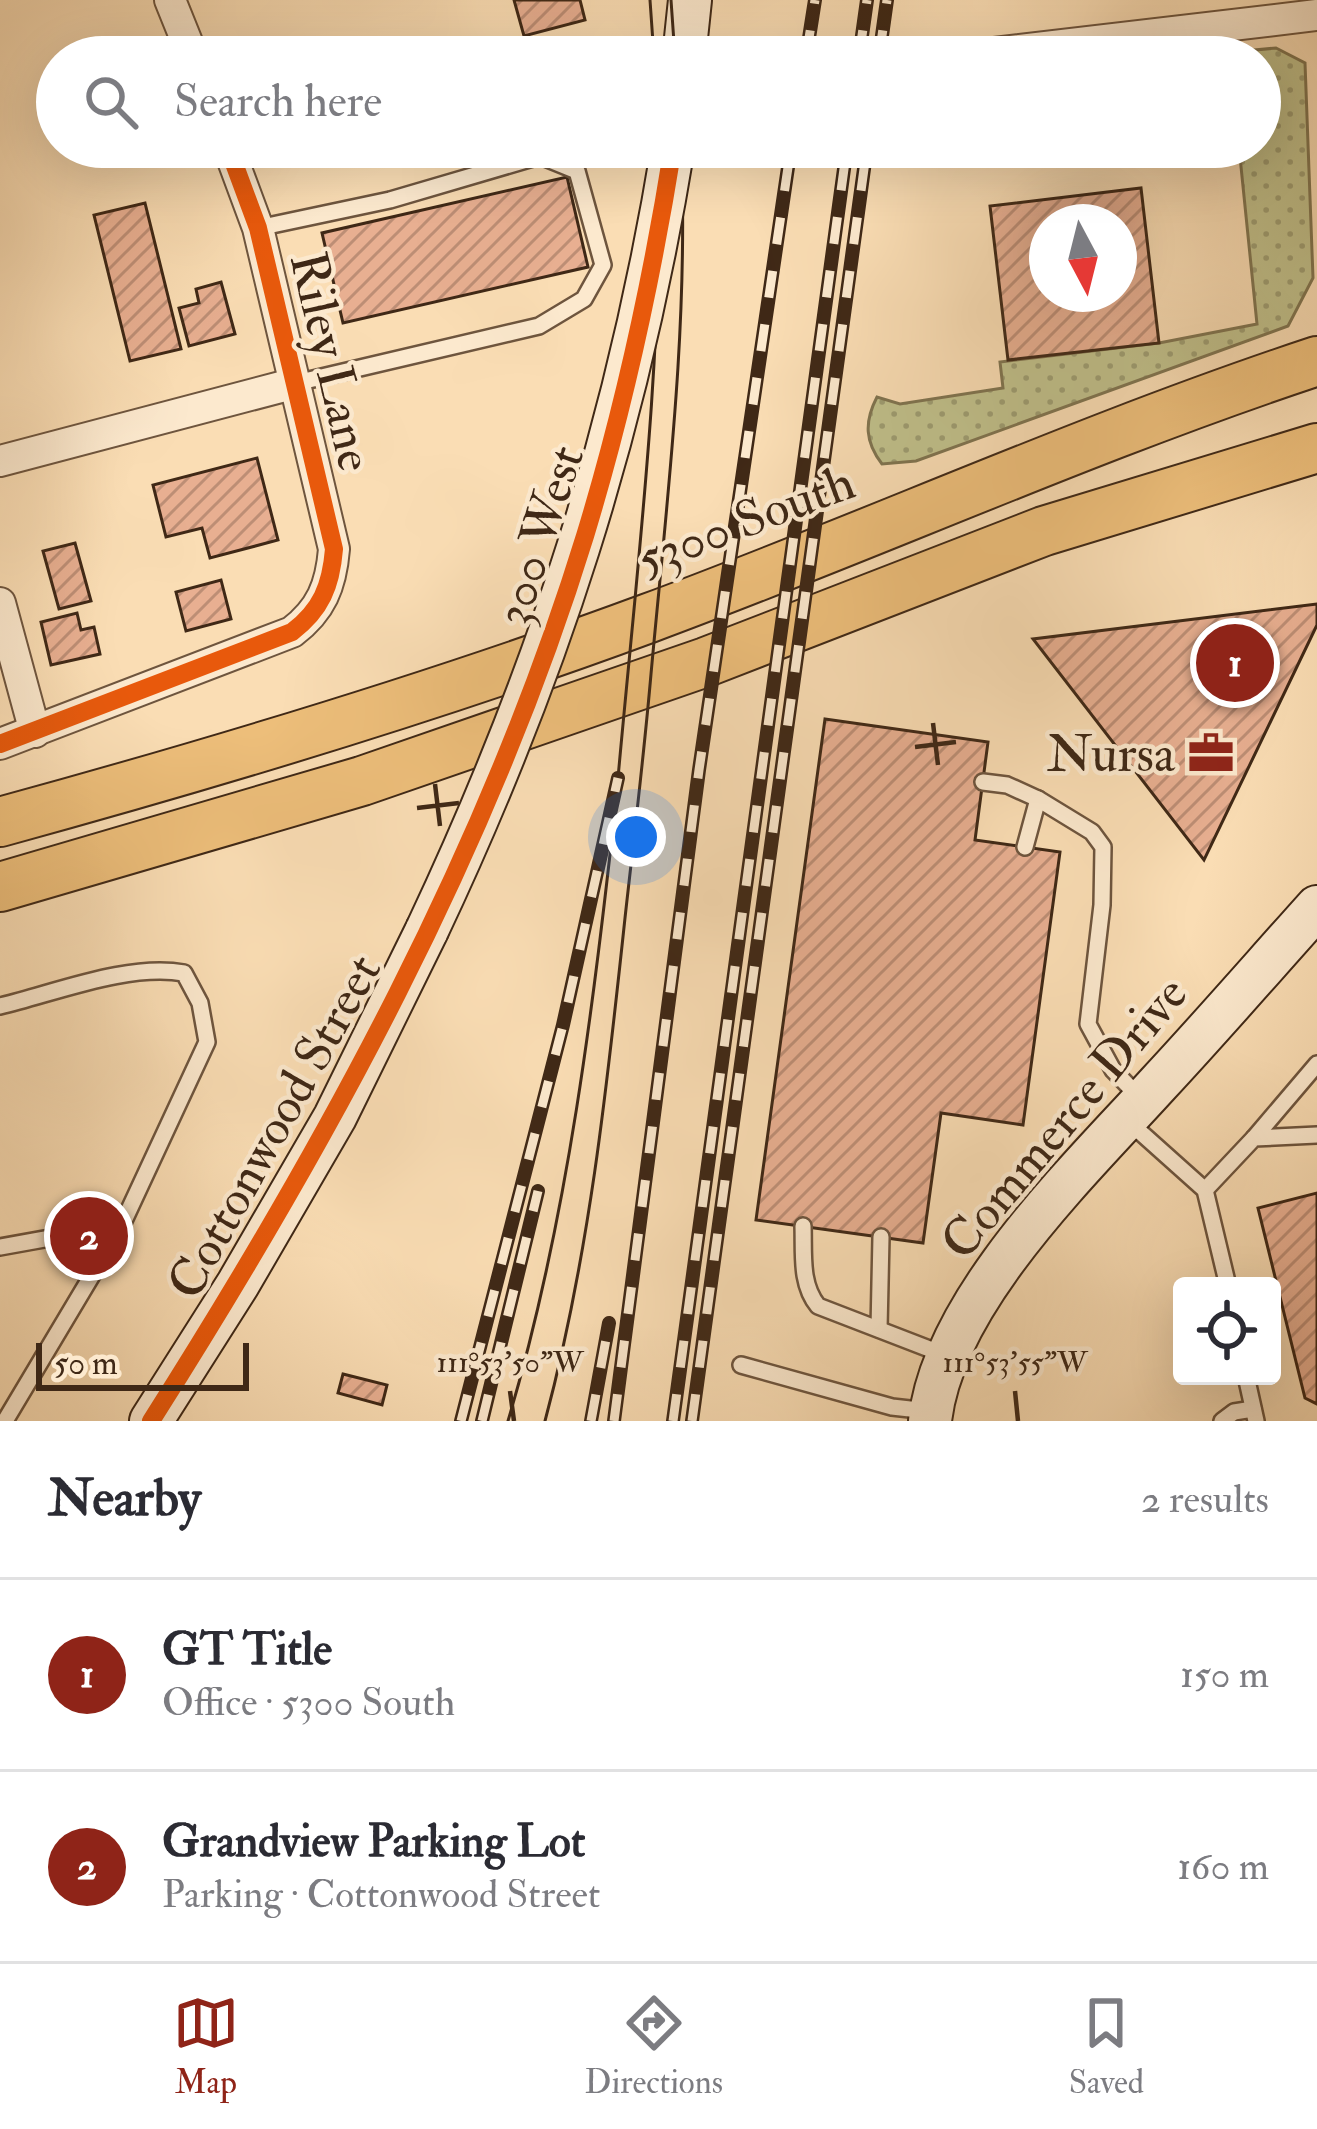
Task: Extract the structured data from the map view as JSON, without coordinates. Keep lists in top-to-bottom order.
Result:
{
  "streets": {
    "main road": ["5300 South"],
    "street": [
      "Riley Lane",
      "300 West",
      "Commerce Drive",
      "Cottonwood Street"
    ]
  },
  "crossings": [
    ["300 West", "Cottonwood Street"]
  ],
  "places": {
    "office": ["Nursa"]
  },
  "scale_bar": "50 m",
  "north": "bottom",
  "page": {
    "search": "Search here",
    "pins": ["1", "2"],
    "scale": "50 m",
    "heading": ["Nearby", "2 results"],
    "list": [
      {
        "mark": "1",
        "name": "GT Title",
        "note": "Office · 5300 South",
        "value": "150 m"
      },
      {
        "mark": "2",
        "name": "Grandview Parking Lot",
        "note": "Parking · Cottonwood Street",
        "value": "160 m"
      }
    ],
    "nav": ["Map", "Directions", "Saved"]
  },
  "coordinates": ["111°53'50\"W", "111°53'55\"W"]
}
